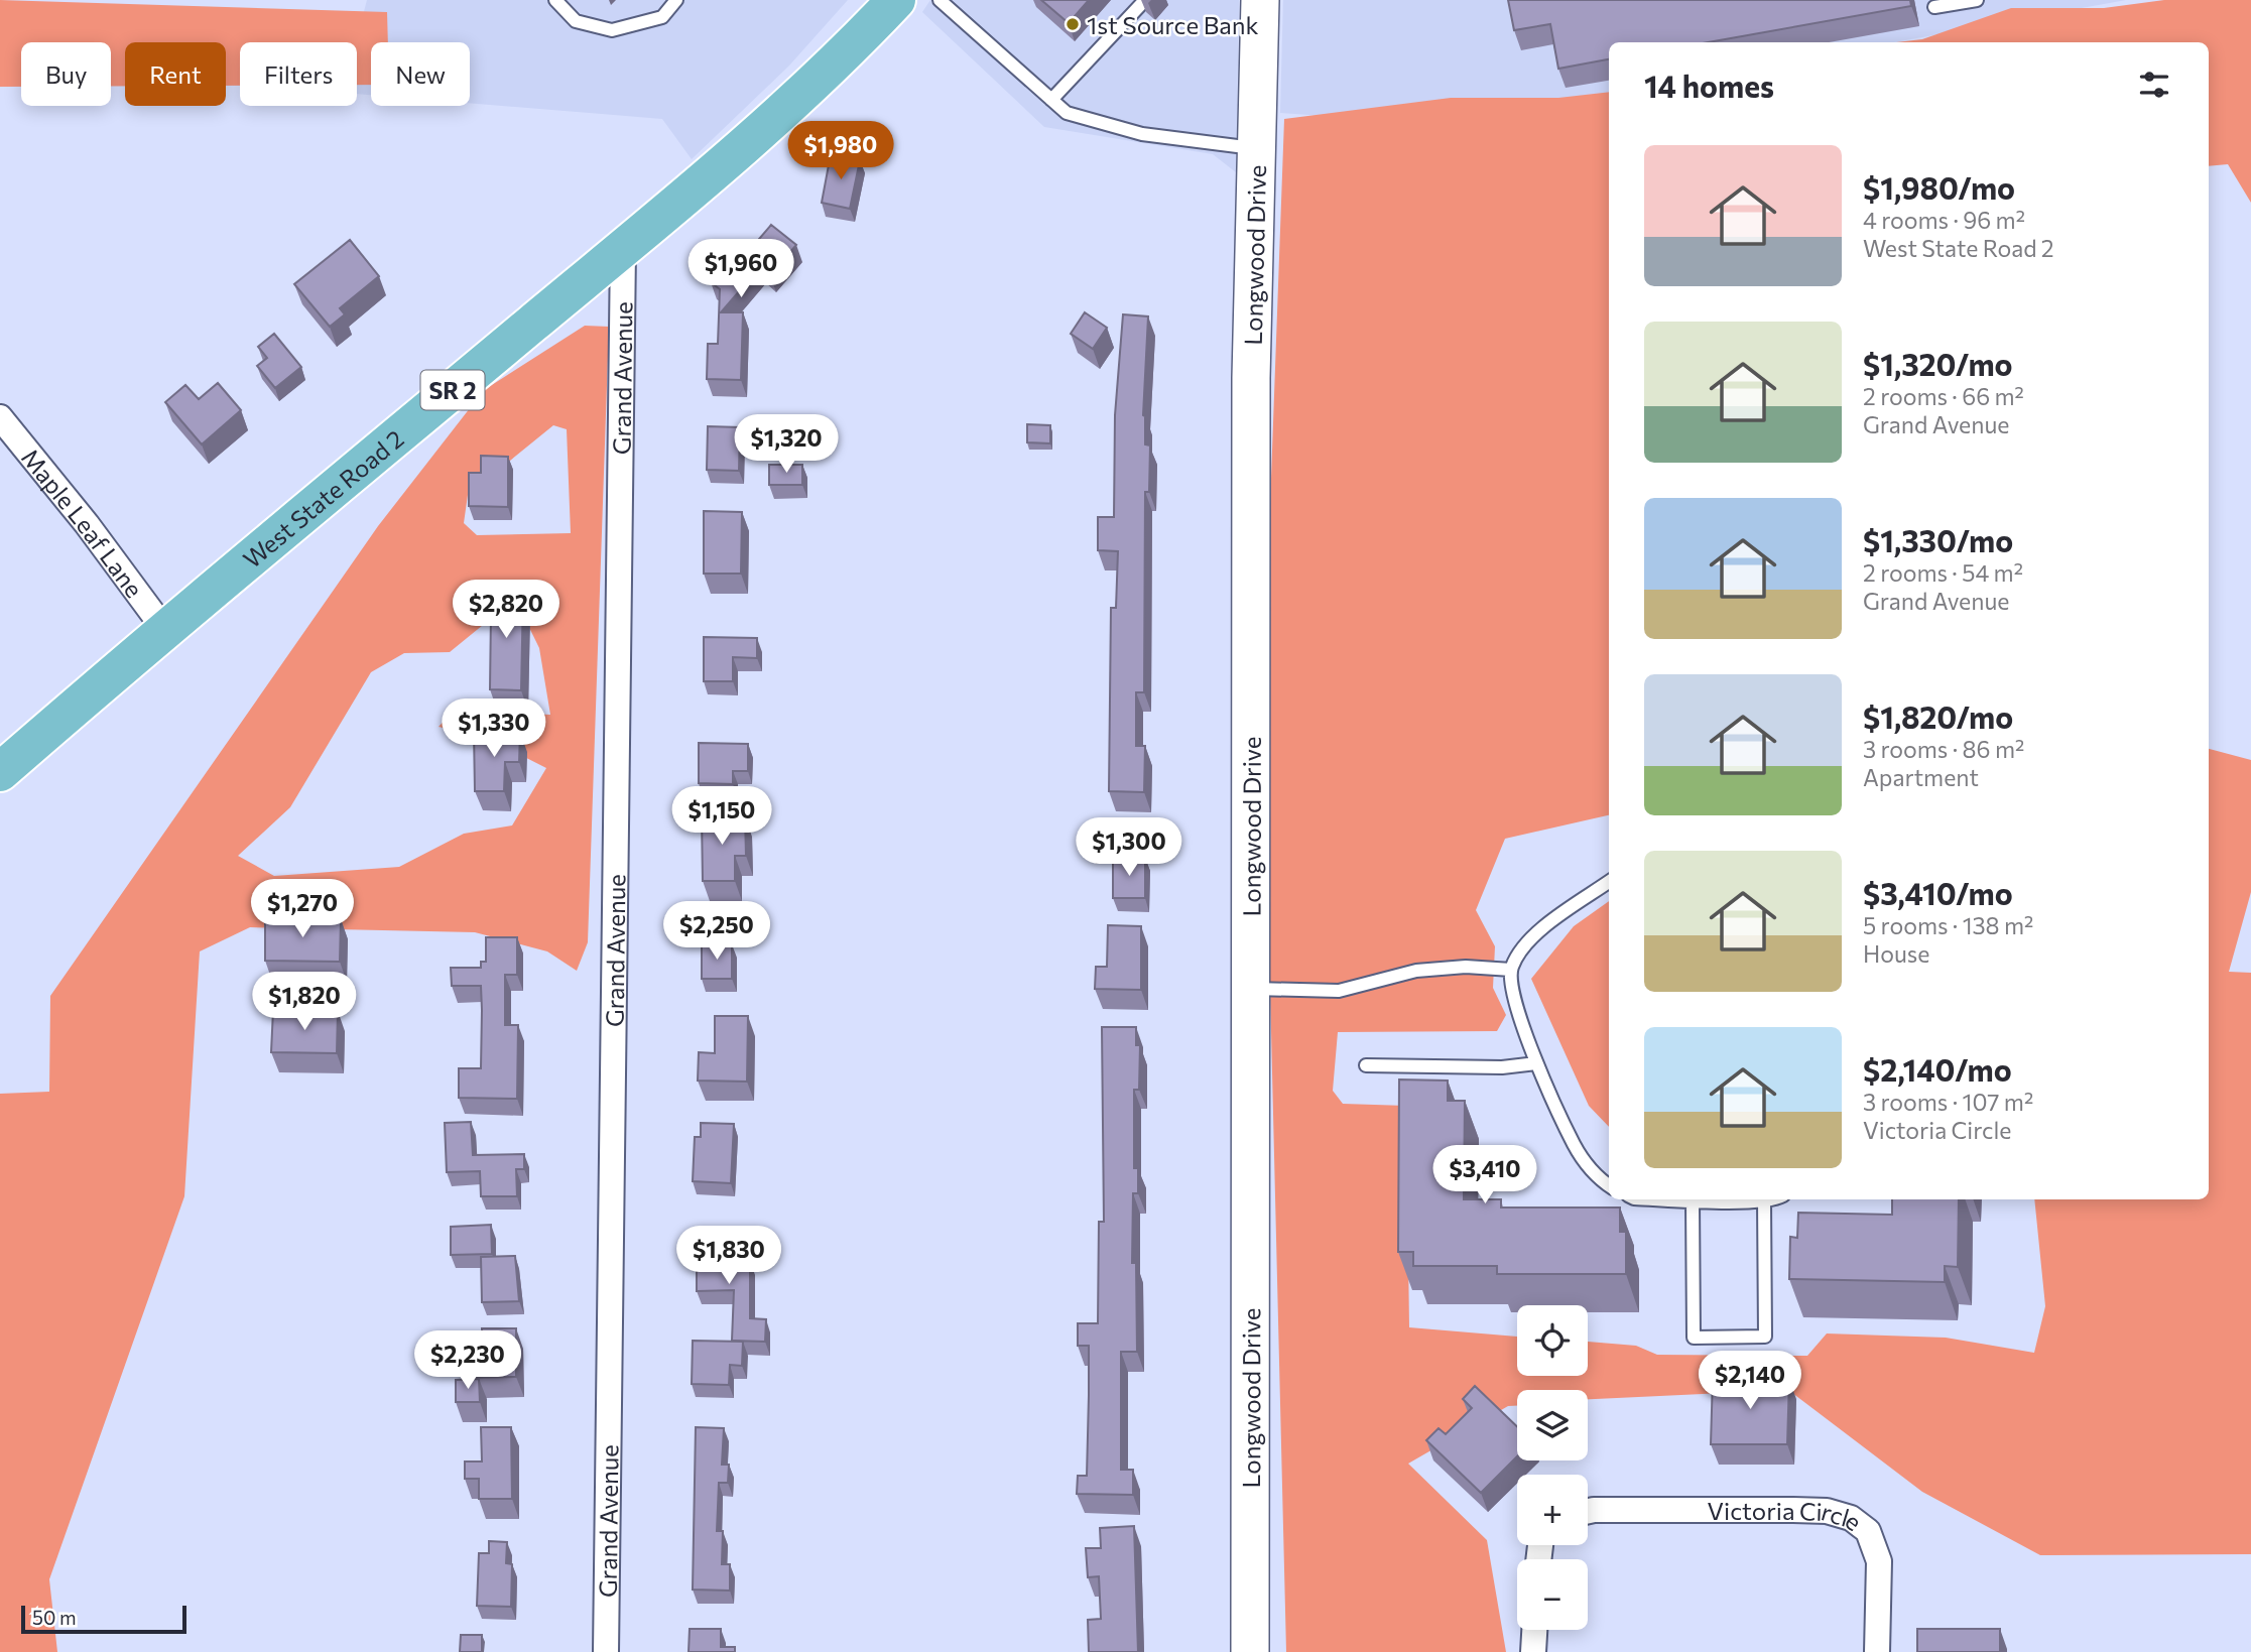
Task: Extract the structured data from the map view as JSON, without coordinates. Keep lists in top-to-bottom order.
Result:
{
  "streets": {
    "main road": ["Longwood Drive", "SR 2", "West State Road 2"],
    "street": ["Grand Avenue", "Maple Leaf Lane", "Victoria Circle"]
  },
  "crossings": [
    ["Grand Avenue", "West State Road 2"],
    ["West State Road 2", "Maple Leaf Lane"]
  ],
  "places": ["1st Source Bank"],
  "scale_bar": "50 m",
  "page": {
    "chip": [
      "Buy",
      "Rent",
      "Filters",
      "New"
    ],
    "heading": "14 homes",
    "price": [
      "$1,980",
      "$1,960",
      "$1,320",
      "$2,820",
      "$1,330",
      "$1,150",
      "$1,300",
      "$1,270",
      "$2,250",
      "$1,820",
      "$3,410",
      "$1,830",
      "$2,230",
      "$2,140"
    ],
    "list": [
      {
        "name": "$1,980/mo",
        "note": "4 rooms · 96 m² · West State Road 2"
      },
      {
        "name": "$1,320/mo",
        "note": "2 rooms · 66 m² · Grand Avenue"
      },
      {
        "name": "$1,330/mo",
        "note": "2 rooms · 54 m² · Grand Avenue"
      },
      {
        "name": "$1,820/mo",
        "note": "3 rooms · 86 m² · Apartment"
      },
      {
        "name": "$3,410/mo",
        "note": "5 rooms · 138 m² · House"
      },
      {
        "name": "$2,140/mo",
        "note": "3 rooms · 107 m² · Victoria Circle"
      }
    ],
    "map_buttons": ["+", "−"],
    "scale": "50 m"
  }
}
